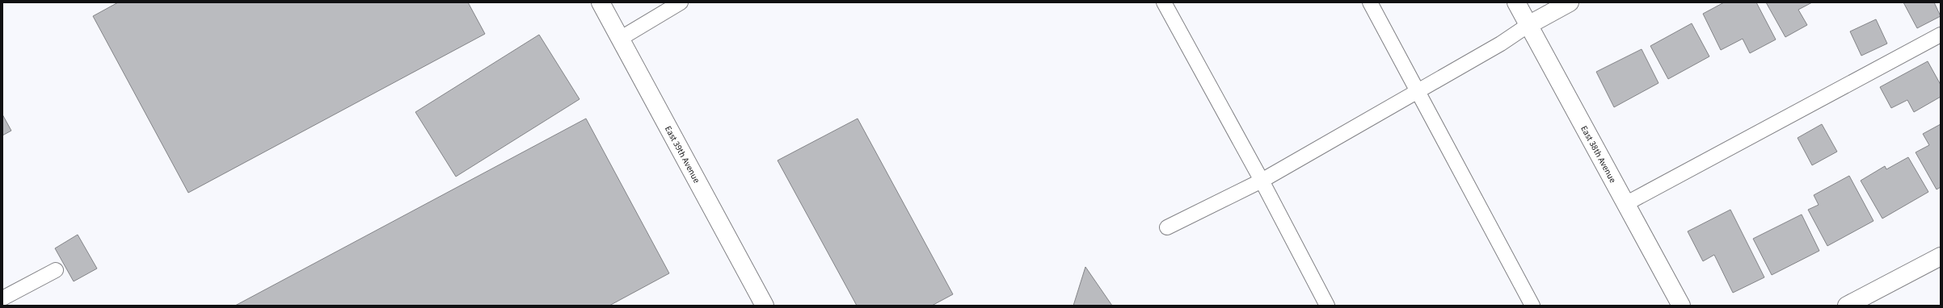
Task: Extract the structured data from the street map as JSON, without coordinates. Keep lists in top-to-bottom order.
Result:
{
  "streets": {
    "street": ["East 39th Avenue", "East 38th Avenue"]
  }
}
